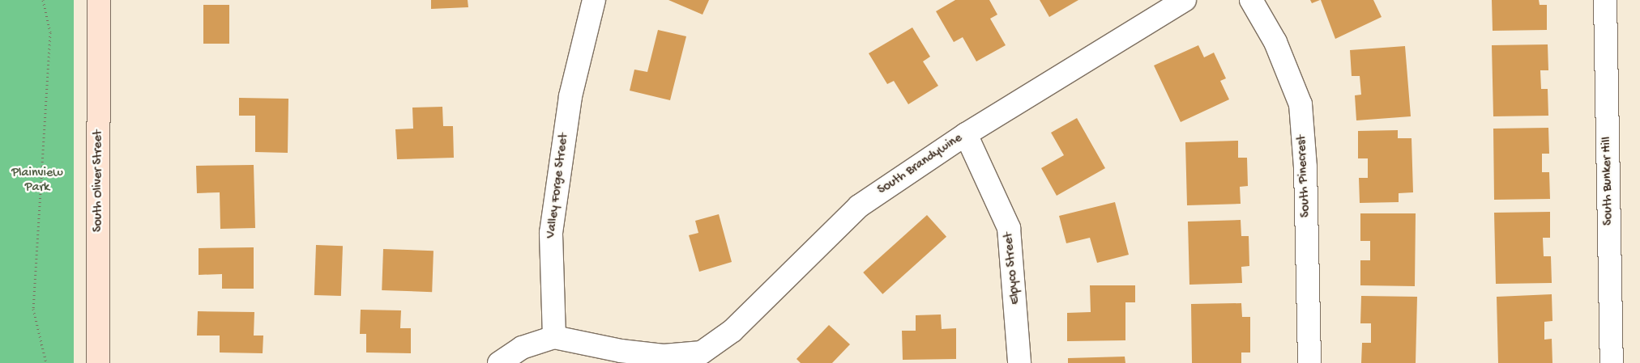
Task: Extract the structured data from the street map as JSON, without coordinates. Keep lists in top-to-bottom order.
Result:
{
  "streets": {
    "main road": ["South Oliver Street"],
    "street": [
      "South Brandywine",
      "South Pinecrest",
      "South Bunker Hill",
      "Valley Forge Street",
      "Elpyco Street"
    ]
  },
  "crossings": [
    ["South Brandywine", "Elpyco Street"]
  ],
  "parks": ["Plainview Park"]
}
